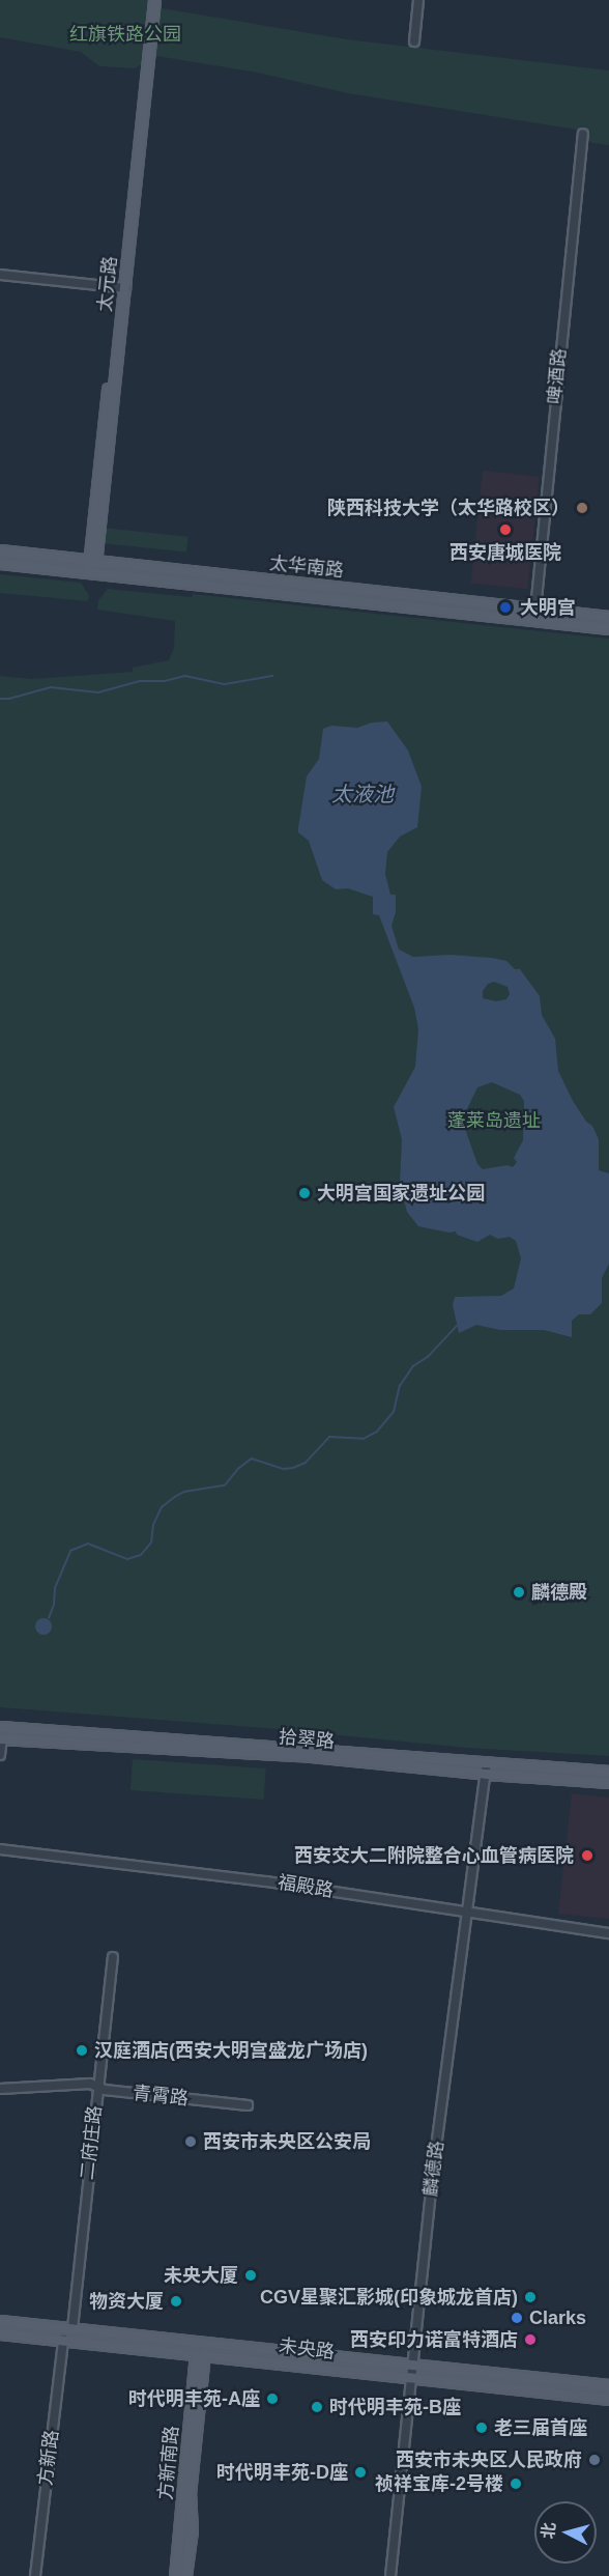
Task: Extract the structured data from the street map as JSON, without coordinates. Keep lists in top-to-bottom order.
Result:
{
  "streets": {
    "main road": [
      "太元路",
      "太华南路",
      "拾翠路",
      "未央路",
      "方新南路"
    ],
    "street": [
      "啤酒路",
      "福殿路",
      "青霄路",
      "二府庄路",
      "麟德路",
      "方新路"
    ]
  },
  "crossings": [
    ["太元路", "太华南路"],
    ["啤酒路", "太华南路"],
    ["拾翠路", "麟德路"],
    ["福殿路", "麟德路"],
    ["青霄路", "二府庄路"],
    ["二府庄路", "未央路"],
    ["麟德路", "未央路"],
    ["未央路", "方新路"],
    ["未央路", "方新南路"]
  ],
  "water": ["太液池"],
  "parks": ["红旗铁路公园", "蓬莱岛遗址"],
  "places": [
    "陕西科技大学（太华路校区）",
    "西安唐城医院",
    "大明宫",
    "大明宫国家遗址公园",
    "麟德殿",
    "西安交大二附院整合心血管病医院",
    "汉庭酒店(西安大明宫盛龙广场店)",
    "西安市未央区公安局",
    "未央大厦",
    "CGV星聚汇影城(印象城龙首店)",
    "物资大厦",
    "Clarks",
    "西安印力诺富特酒店",
    "时代明丰苑-A座",
    "时代明丰苑-B座",
    "老三届首座",
    "西安市未央区人民政府",
    "时代明丰苑-D座",
    "祯祥宝库-2号楼"
  ],
  "north": "left"
}
